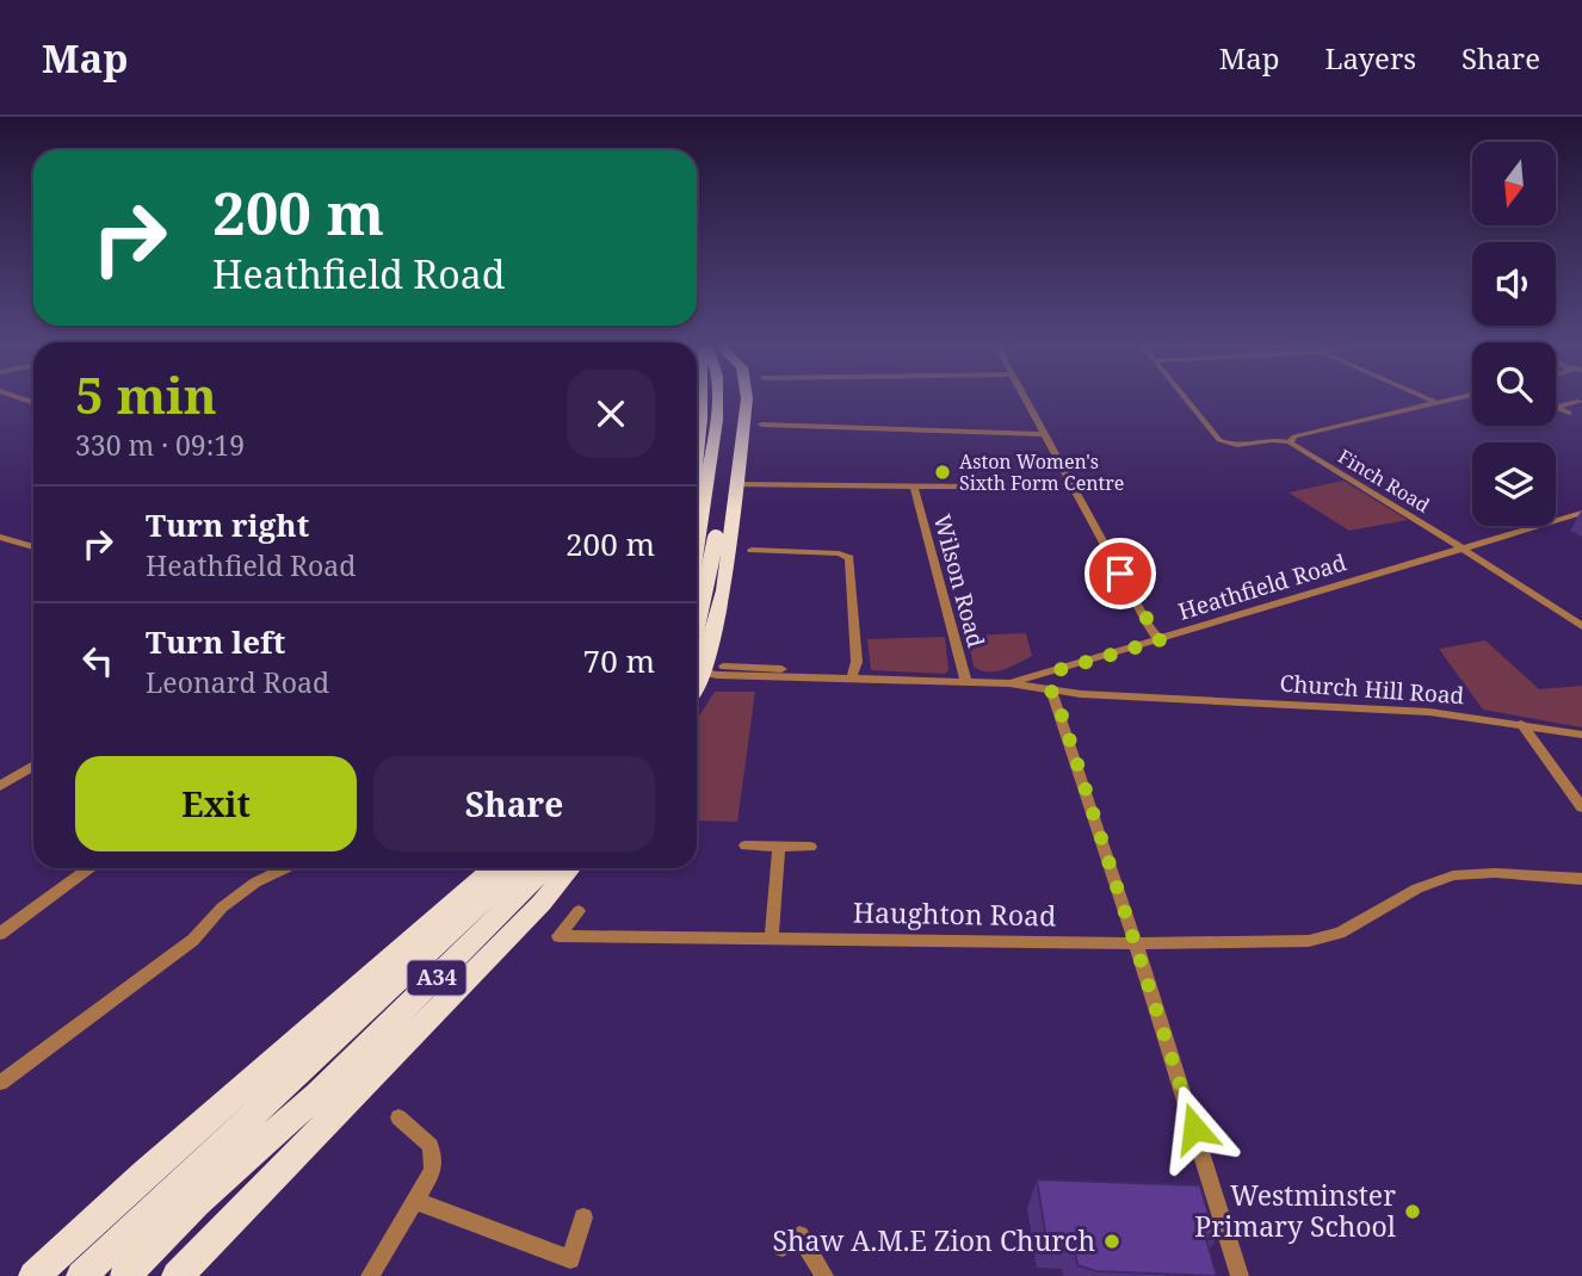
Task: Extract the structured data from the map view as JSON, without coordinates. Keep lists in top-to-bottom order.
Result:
{
  "streets": {
    "highway": ["A34"],
    "street": [
      "Finch Road",
      "Wilson Road",
      "Heathfield Road",
      "Church Hill Road",
      "Haughton Road"
    ]
  },
  "crossings": [
    ["Finch Road", "Heathfield Road"],
    ["Wilson Road", "Heathfield Road"],
    ["Heathfield Road", "Church Hill Road"]
  ],
  "places": ["Aston Women's Sixth Form Centre", "Westminster Primary School", "Shaw A.M.E Zion Church"],
  "north": "bottom",
  "page": {
    "header": "Map",
    "nav": ["Map", "Layers", "Share"],
    "turn": ["200 m", "Heathfield Road"],
    "heading": ["5 min", "330 m · 09:19"],
    "list": [
      {
        "name": "Turn right",
        "note": "Heathfield Road",
        "value": "200 m"
      },
      {
        "name": "Turn left",
        "note": "Leonard Road",
        "value": "70 m"
      }
    ],
    "buttons": ["Exit", "Share"]
  }
}
